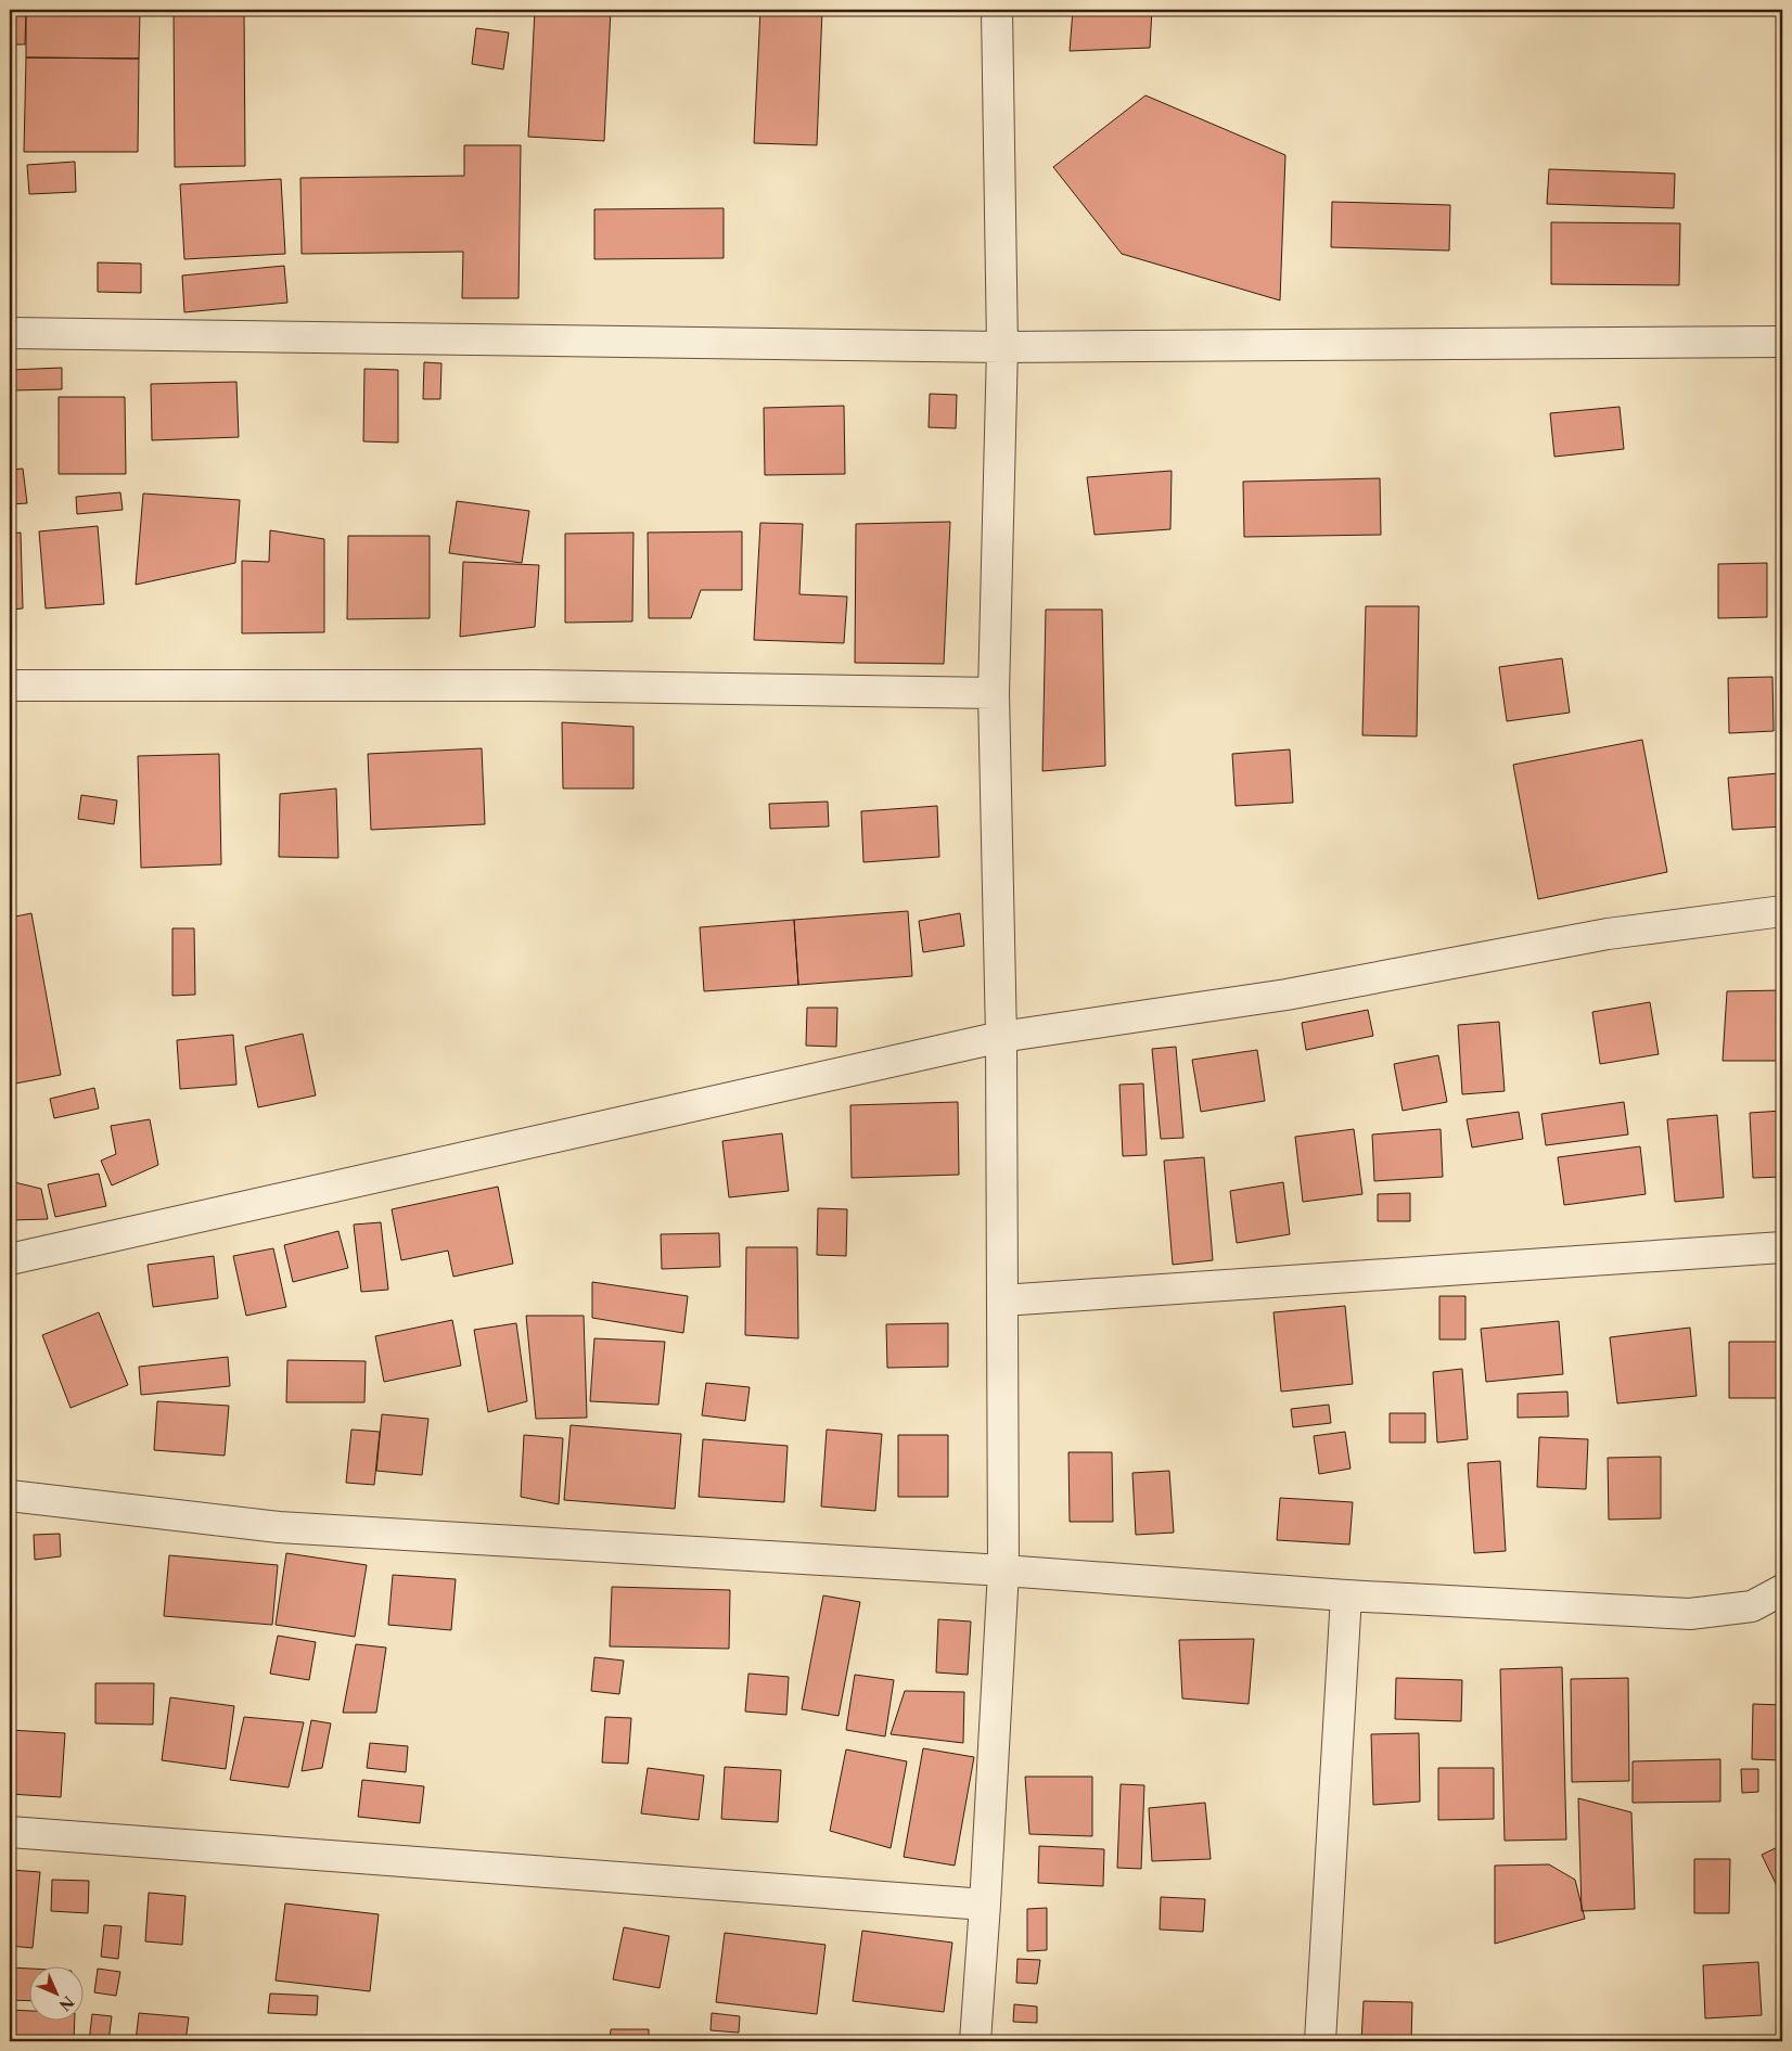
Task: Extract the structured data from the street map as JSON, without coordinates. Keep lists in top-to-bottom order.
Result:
{
  "north": "bottom right"
}
